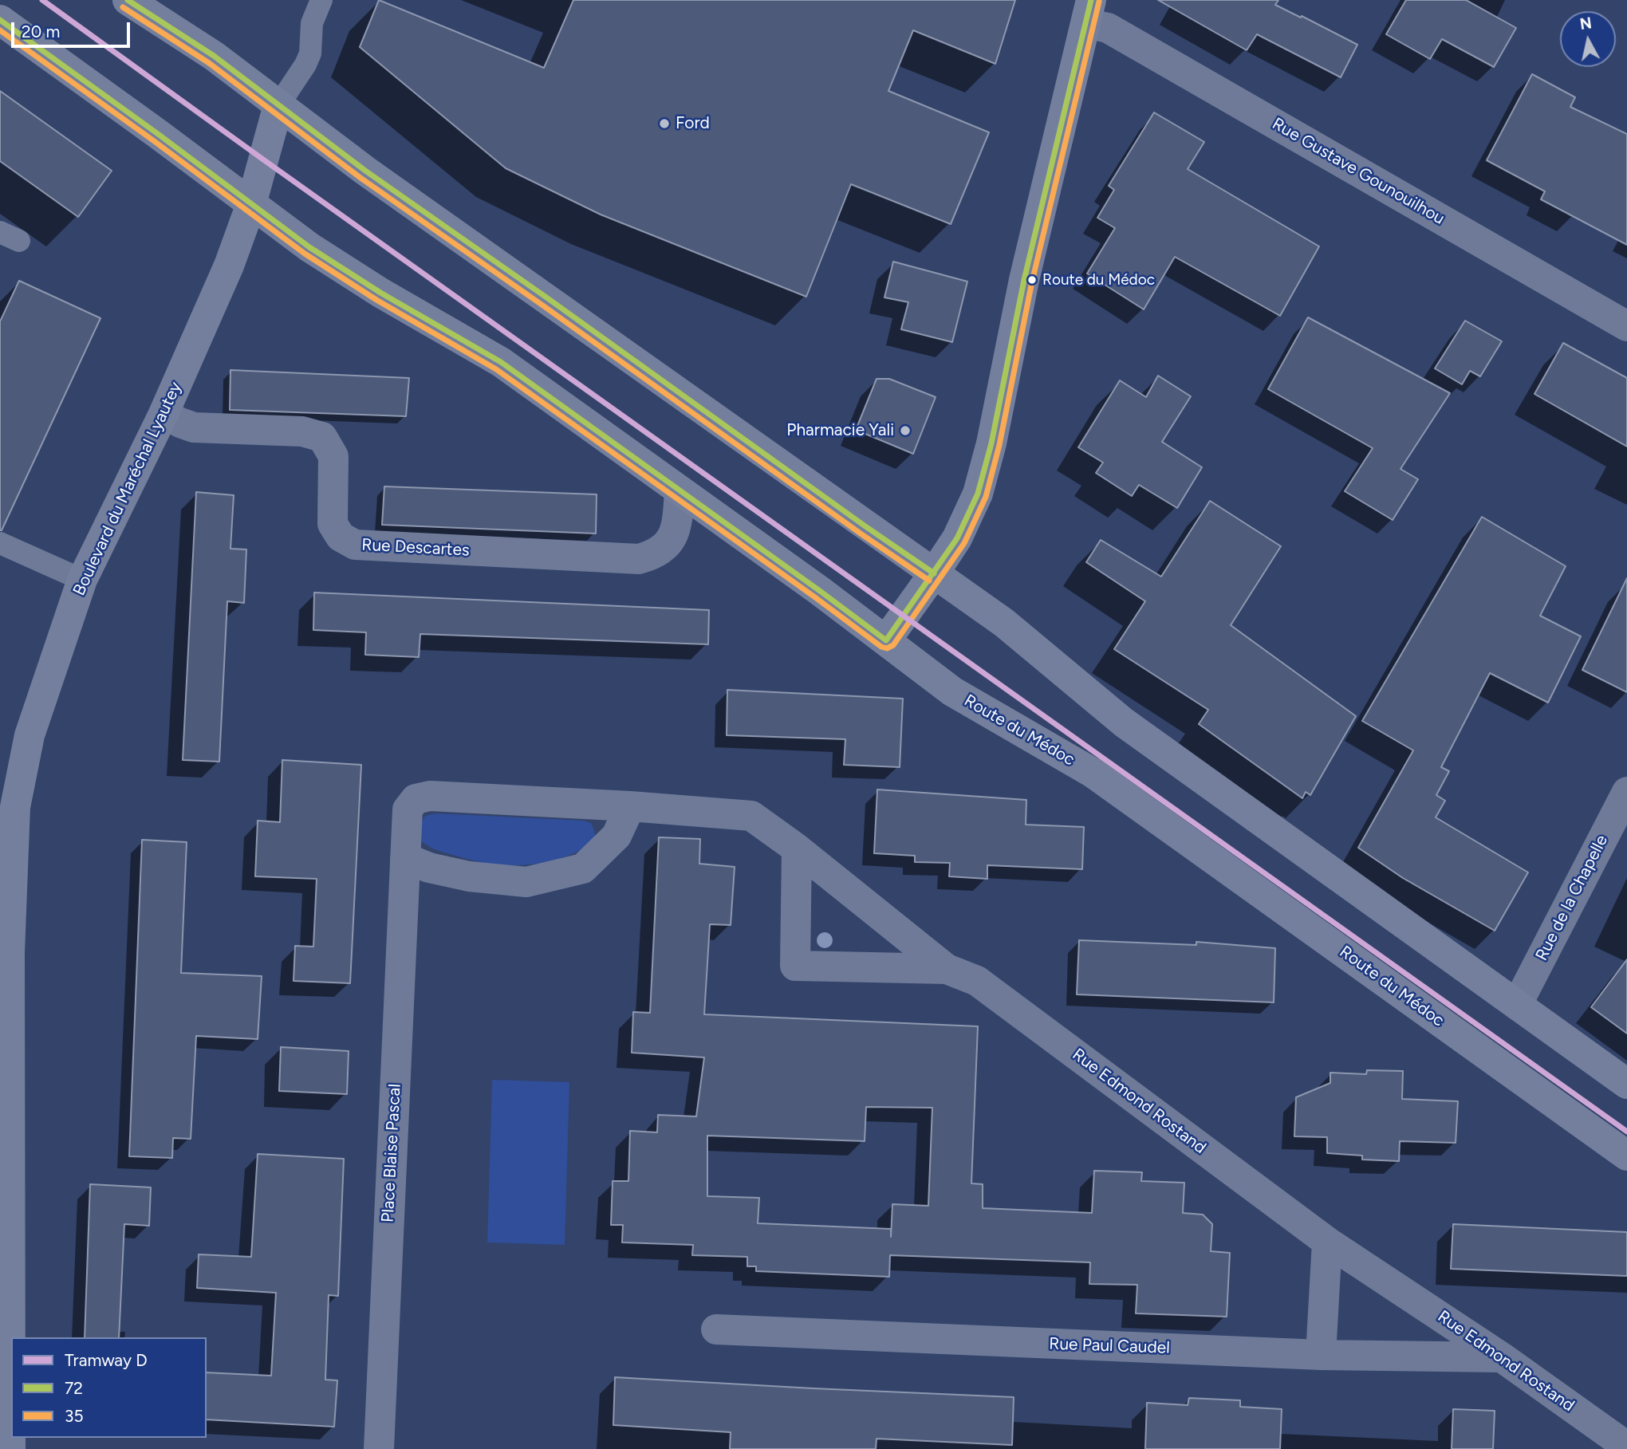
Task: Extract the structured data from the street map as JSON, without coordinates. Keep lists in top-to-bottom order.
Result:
{
  "streets": {
    "main road": ["Boulevard du Maréchal Lyautey", "Route du Médoc"],
    "street": [
      "Rue Gustave Gounouilhou",
      "Rue Descartes",
      "Rue de la Chapelle",
      "Rue Edmond Rostand",
      "Place Blaise Pascal",
      "Rue Paul Caudel"
    ]
  },
  "crossings": [
    ["Boulevard du Maréchal Lyautey", "Rue Descartes"],
    ["Boulevard du Maréchal Lyautey", "Route du Médoc"],
    ["Rue Descartes", "Route du Médoc"],
    ["Rue Edmond Rostand", "Place Blaise Pascal"],
    ["Rue Edmond Rostand", "Rue Paul Caudel"]
  ],
  "places": ["Ford", "Route du Médoc", "Pharmacie Yali"],
  "lines": ["tram line D", "transit line 72", "transit line 35"],
  "legend": ["Tramway D", "72", "35"],
  "scale_bar": "20 m",
  "north": "top"
}
